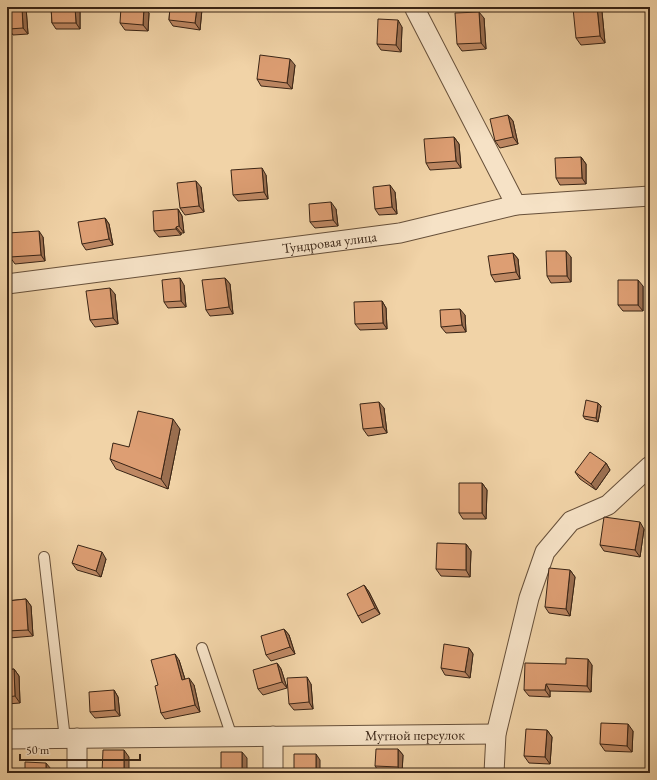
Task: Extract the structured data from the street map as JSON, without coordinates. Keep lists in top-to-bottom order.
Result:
{
  "streets": {
    "street": ["Тундровая улица", "Мутной переулок"]
  },
  "scale_bar": "50 m"
}
